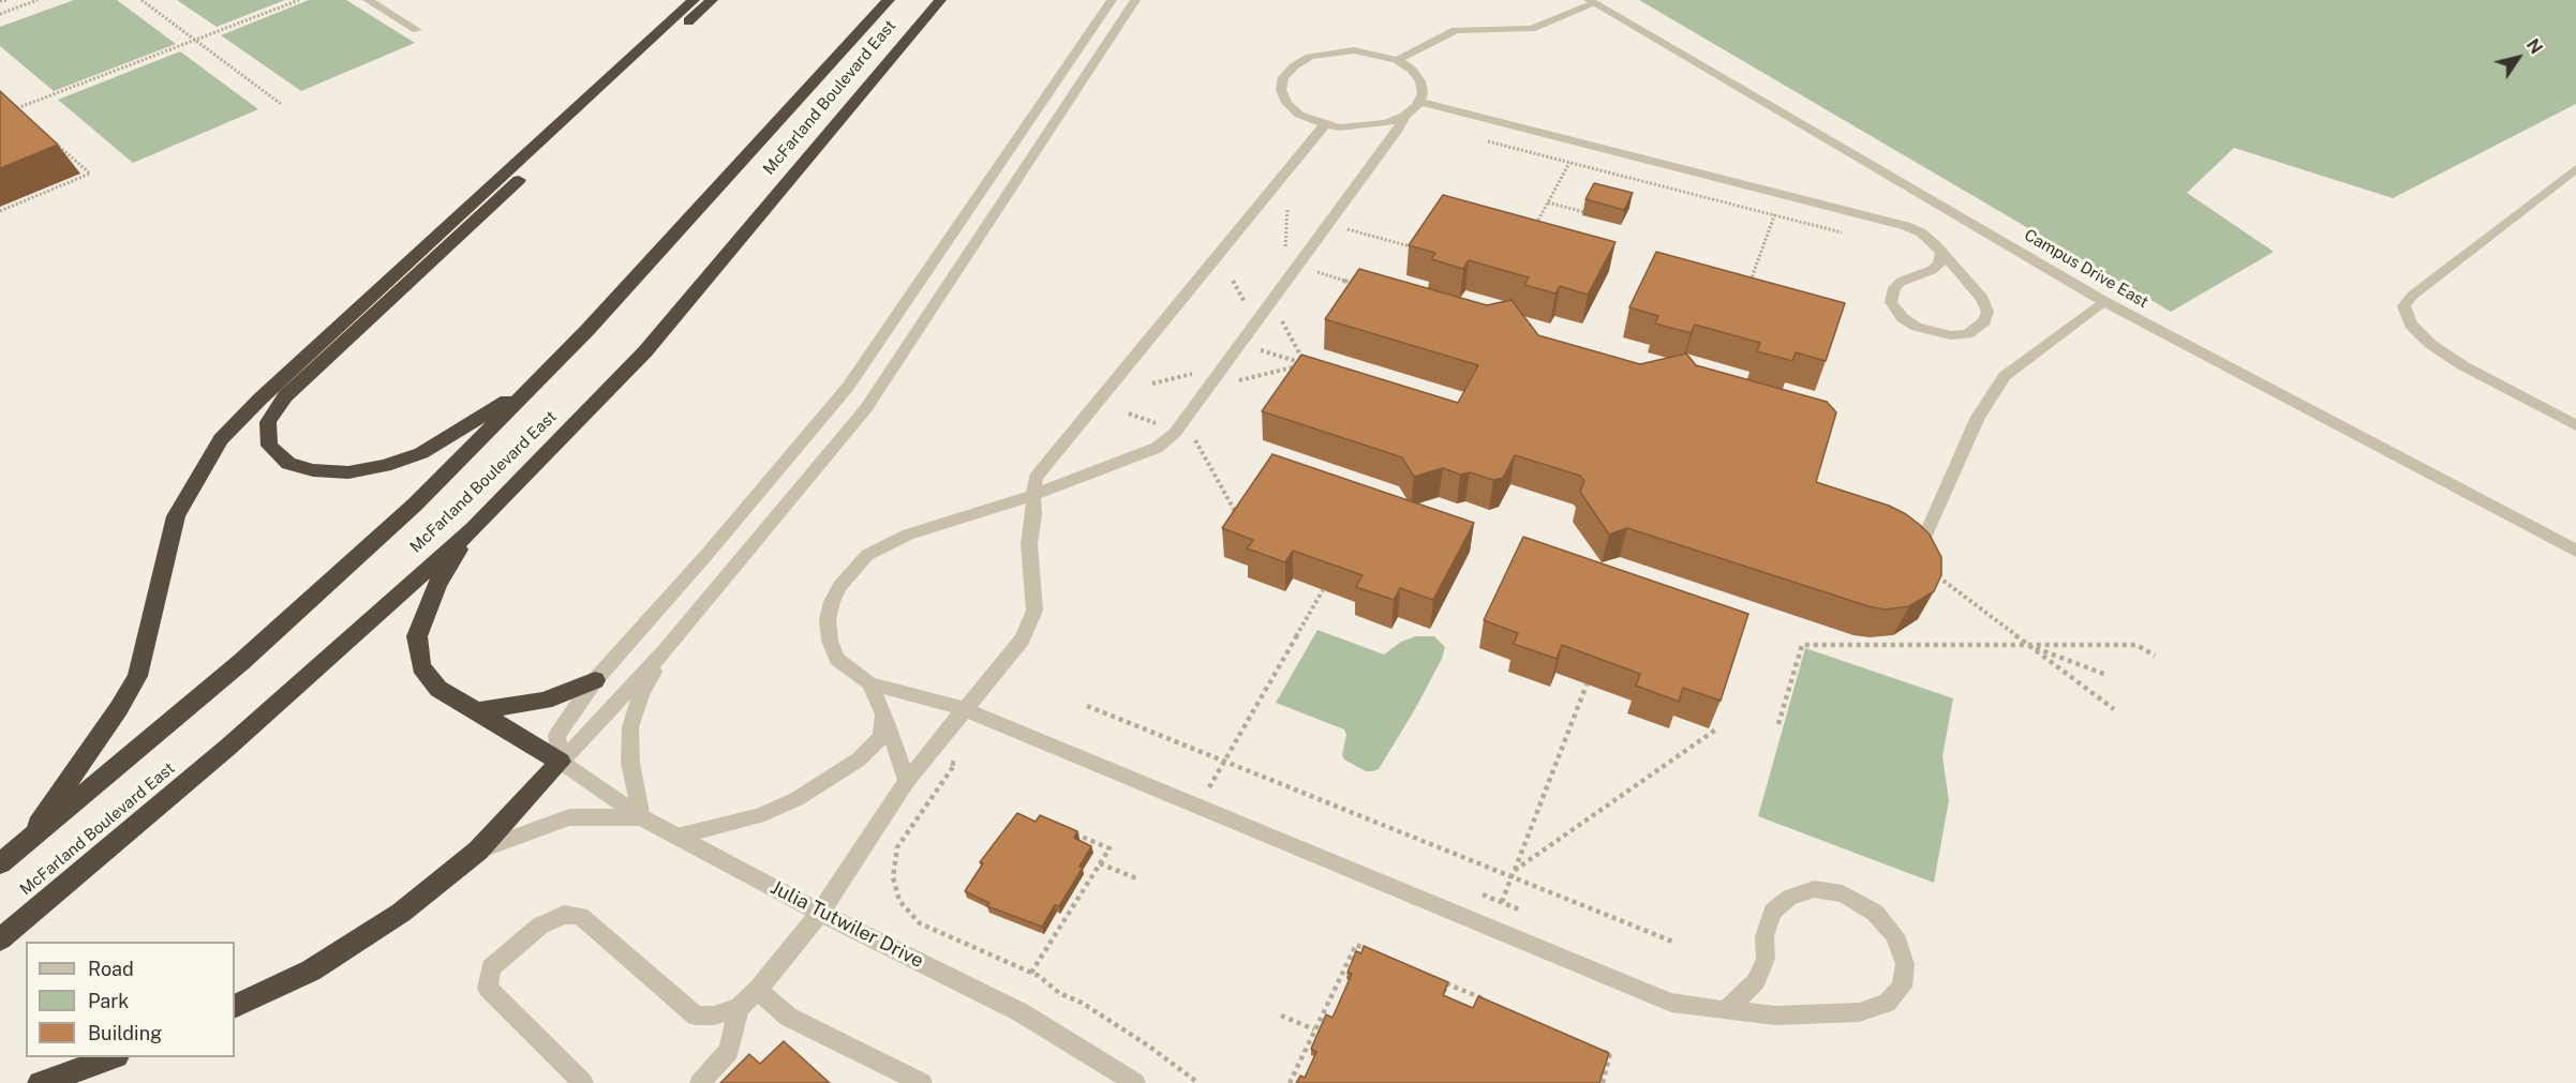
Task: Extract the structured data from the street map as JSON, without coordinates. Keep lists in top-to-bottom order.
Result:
{
  "streets": {
    "highway": ["McFarland Boulevard East"],
    "street": ["Campus Drive East", "Julia Tutwiler Drive"]
  },
  "legend": ["Road", "Park", "Building"],
  "north": "top right"
}
